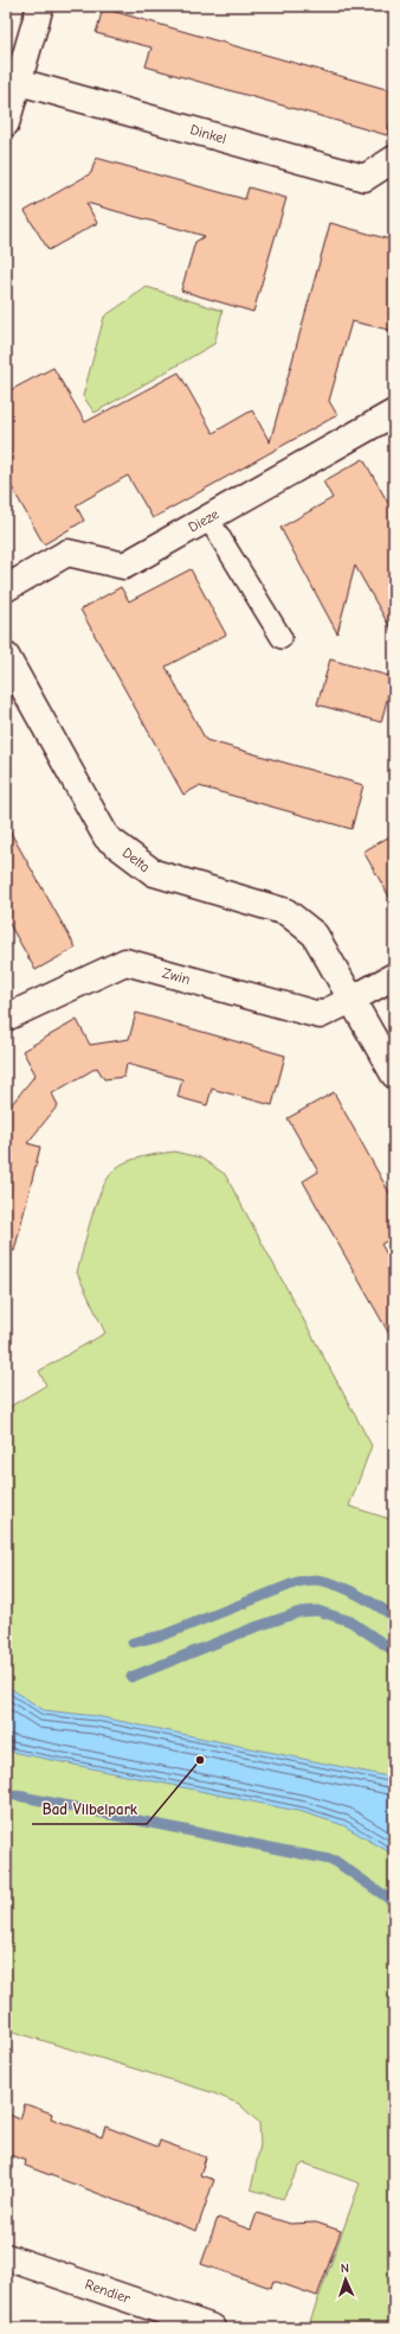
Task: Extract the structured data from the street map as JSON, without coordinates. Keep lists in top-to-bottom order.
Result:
{
  "streets": {
    "street": [
      "Dinkel",
      "Dieze",
      "Delta",
      "Zwin",
      "Rendier"
    ]
  },
  "crossings": [
    ["Delta", "Zwin"]
  ],
  "places": ["Bad Vilbelpark"],
  "north": "top"
}
